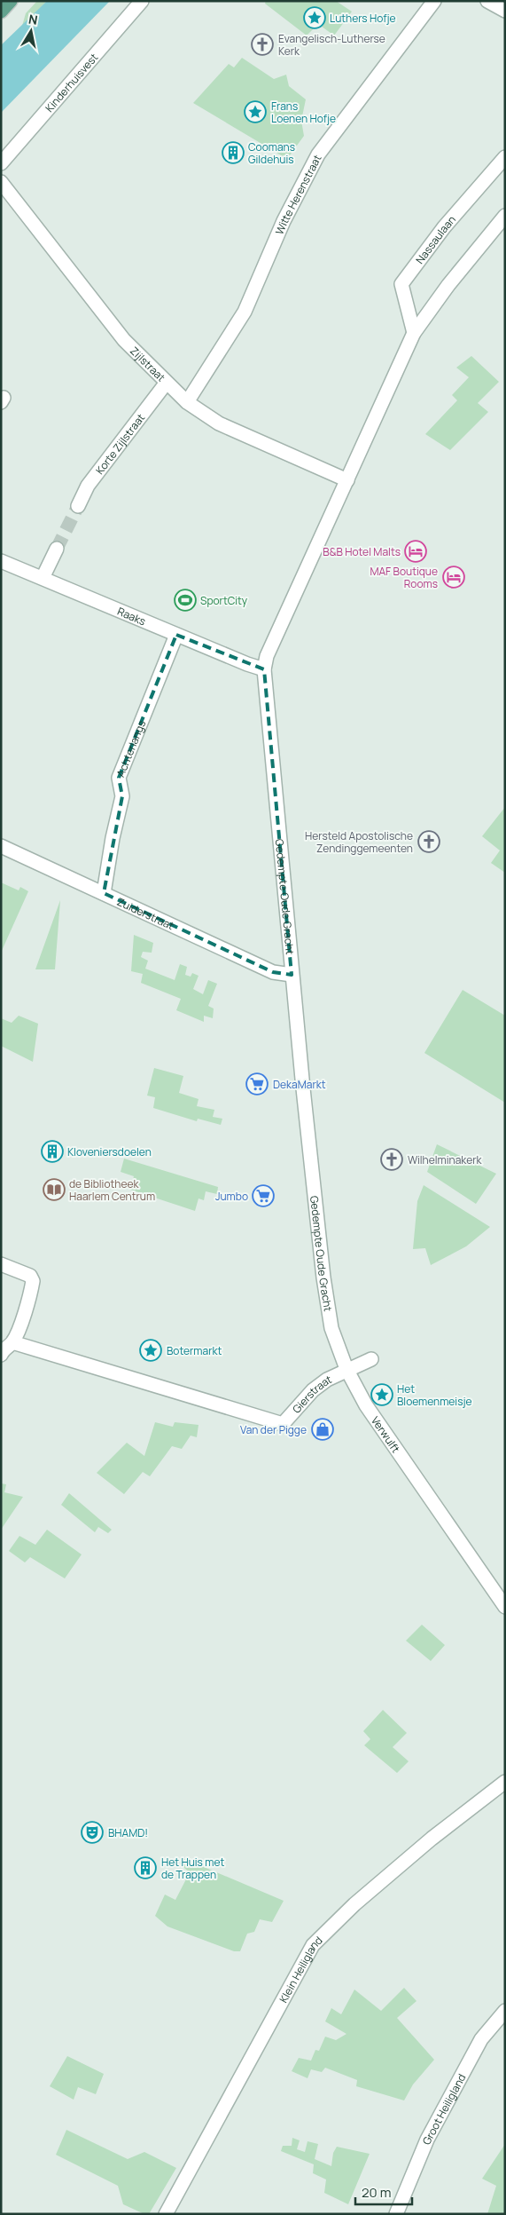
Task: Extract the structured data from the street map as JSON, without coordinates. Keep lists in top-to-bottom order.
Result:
{
  "streets": {
    "street": [
      "Kinderhuisvest",
      "Witte Herenstraat",
      "Nassaulaan",
      "Zijlstraat",
      "Korte Zijlstraat",
      "Raaks",
      "Achterlangs",
      "Gedempte Oude Gracht",
      "Zuiderstraat",
      "Gierstraat",
      "Verwulft",
      "Klein Heiligland",
      "Groot Heiligland"
    ]
  },
  "crossings": [
    ["Witte Herenstraat", "Zijlstraat"],
    ["Zijlstraat", "Korte Zijlstraat"],
    ["Zijlstraat", "Gedempte Oude Gracht"],
    ["Raaks", "Achterlangs"],
    ["Raaks", "Gedempte Oude Gracht"],
    ["Achterlangs", "Zuiderstraat"],
    ["Gedempte Oude Gracht", "Zuiderstraat"],
    ["Gedempte Oude Gracht", "Verwulft"],
    ["Gierstraat", "Verwulft"]
  ],
  "places": {
    "place": [
      "Luthers Hofje",
      "Frans Loenen Hofje",
      "Botermarkt",
      "Het Bloemenmeisje"
    ],
    "church": ["Evangelisch-Lutherse Kerk", "Hersteld Apostolische Zendinggemeenten", "Wilhelminakerk"],
    "building": ["Coomans Gildehuis", "Kloveniersdoelen", "Het Huis met de Trappen"],
    "hotel": ["B&B Hotel Malts", "MAF Boutique Rooms"],
    "sports": ["SportCity"],
    "supermarket": ["DekaMarkt", "Jumbo"],
    "library": ["de Bibliotheek Haarlem Centrum"],
    "shop": ["Van der Pigge"],
    "theatre": ["BHAMD!"]
  },
  "scale_bar": "20 m",
  "north": "top"
}
